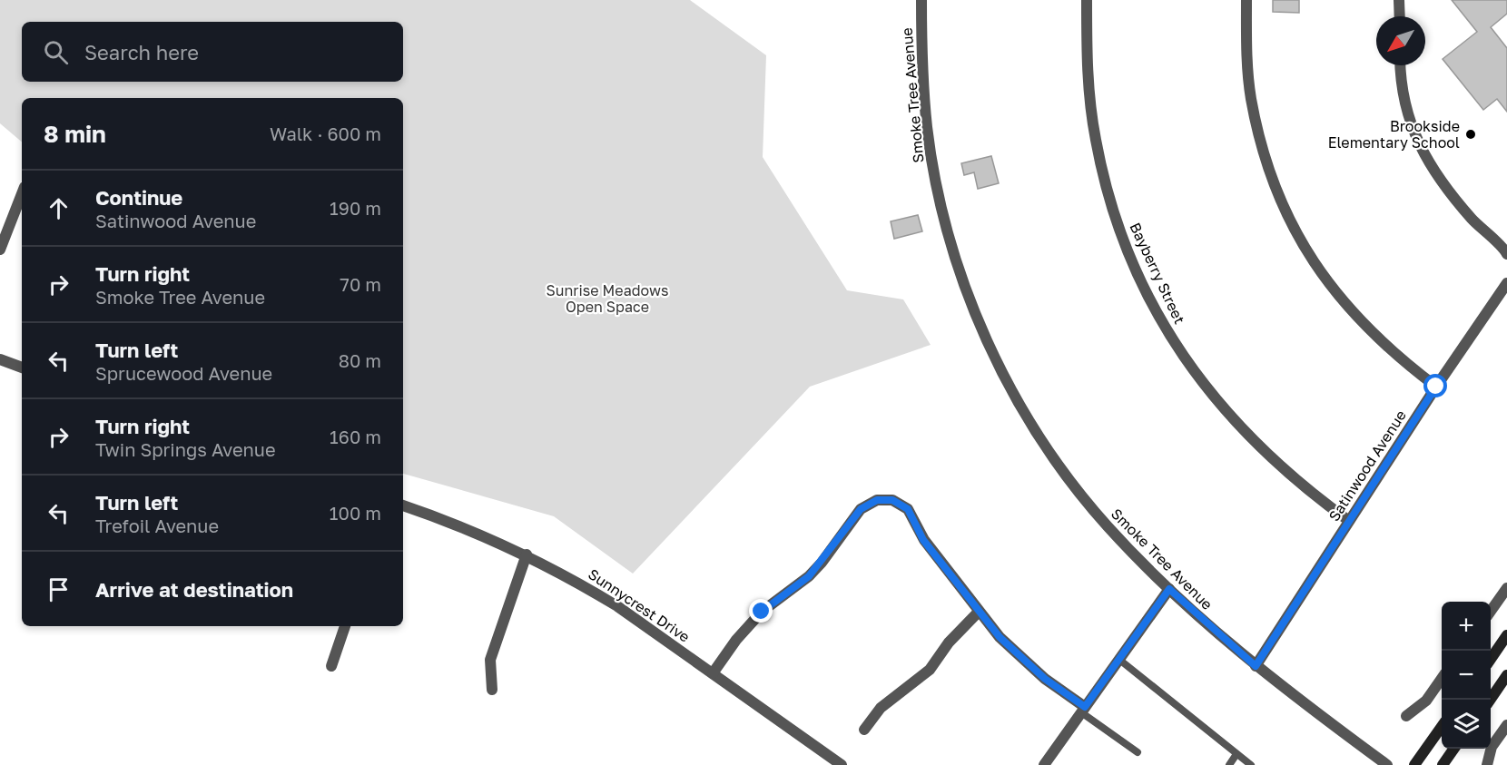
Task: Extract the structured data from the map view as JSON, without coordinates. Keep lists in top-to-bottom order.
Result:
{
  "streets": {
    "street": [
      "Smoke Tree Avenue",
      "Bayberry Street",
      "Satinwood Avenue",
      "Sunnycrest Drive"
    ]
  },
  "crossings": [
    ["Smoke Tree Avenue", "Satinwood Avenue"],
    ["Bayberry Street", "Satinwood Avenue"]
  ],
  "parks": ["Sunrise Meadows Open Space"],
  "places": ["Brookside Elementary School"],
  "north": "bottom left",
  "page": {
    "search": "Search here",
    "heading": ["8 min", "Walk · 600 m"],
    "list": [
      ["Continue", "Satinwood Avenue", "190 m"],
      ["Turn right", "Smoke Tree Avenue", "70 m"],
      ["Turn left", "Sprucewood Avenue", "80 m"],
      ["Turn right", "Twin Springs Avenue", "160 m"],
      ["Turn left", "Trefoil Avenue", "100 m"],
      "Arrive at destination"
    ],
    "map_buttons": ["+", "−"]
  }
}
